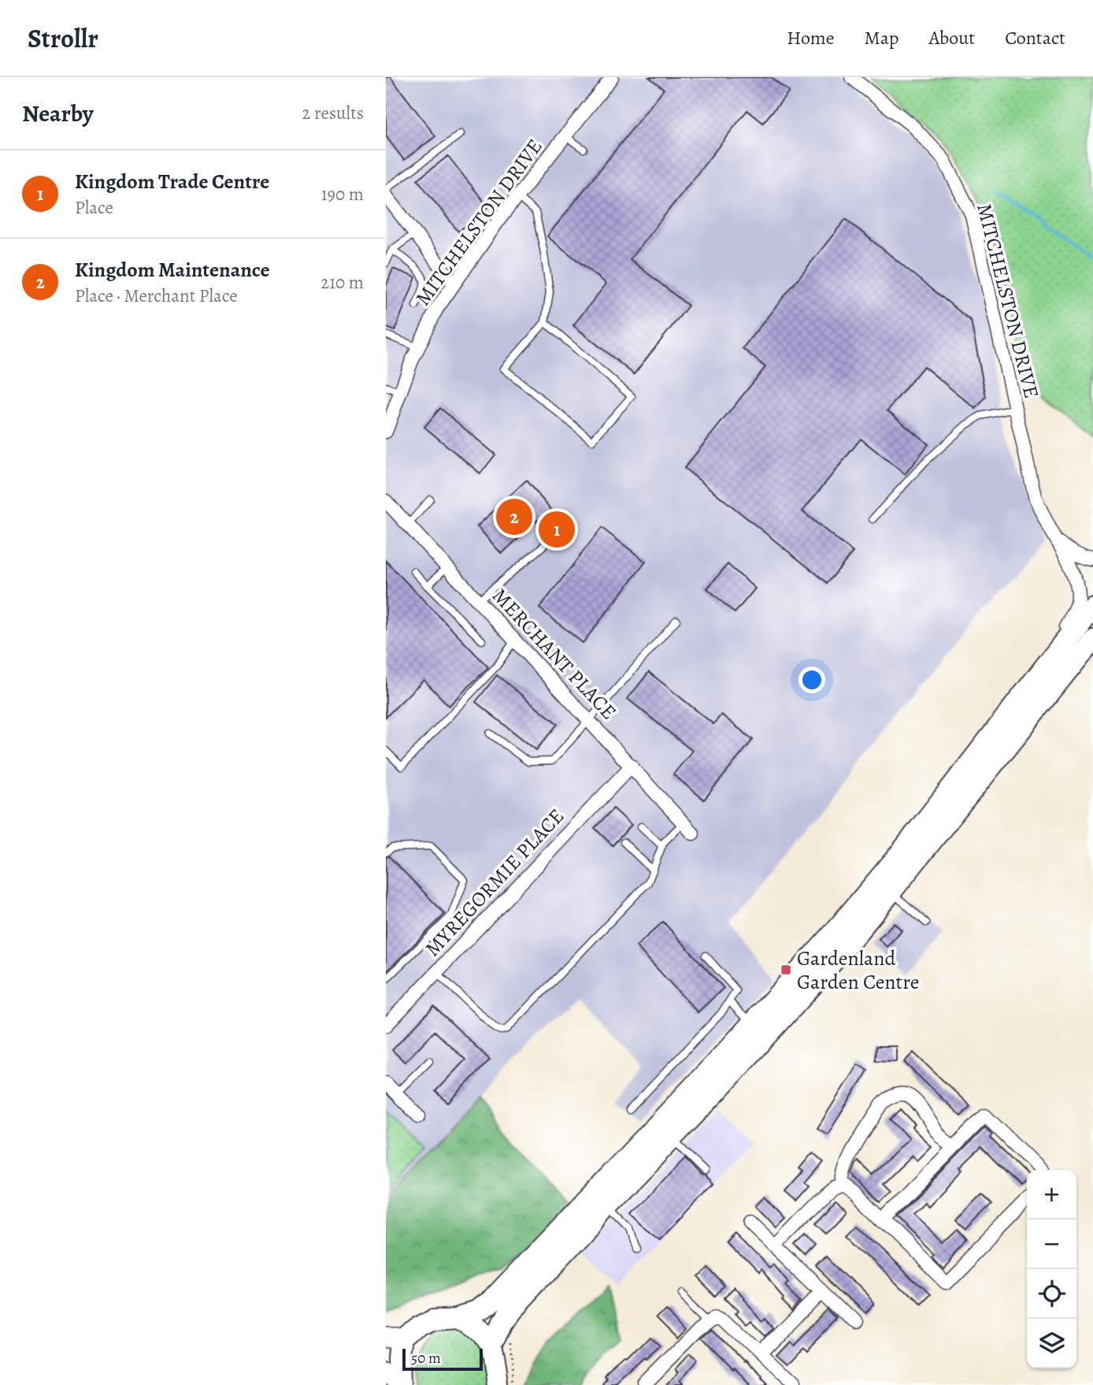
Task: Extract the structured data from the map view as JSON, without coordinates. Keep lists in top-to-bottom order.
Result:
{
  "streets": {
    "street": ["MITCHELSTON DRIVE", "MERCHANT PLACE", "MYREGORMIE PLACE"]
  },
  "crossings": [
    ["MERCHANT PLACE", "MYREGORMIE PLACE"]
  ],
  "places": {
    "transit": ["Gardenland Garden Centre"]
  },
  "scale_bar": "50 m",
  "page": {
    "header": "Strollr",
    "nav": [
      "Home",
      "Map",
      "About",
      "Contact"
    ],
    "heading": ["Nearby", "2 results"],
    "list": [
      {
        "mark": "1",
        "name": "Kingdom Trade Centre",
        "note": "Place",
        "value": "190 m"
      },
      {
        "mark": "2",
        "name": "Kingdom Maintenance",
        "note": "Place · Merchant Place",
        "value": "210 m"
      }
    ],
    "pins": ["2", "1"],
    "map_buttons": ["+", "−"],
    "scale": "50 m"
  }
}
